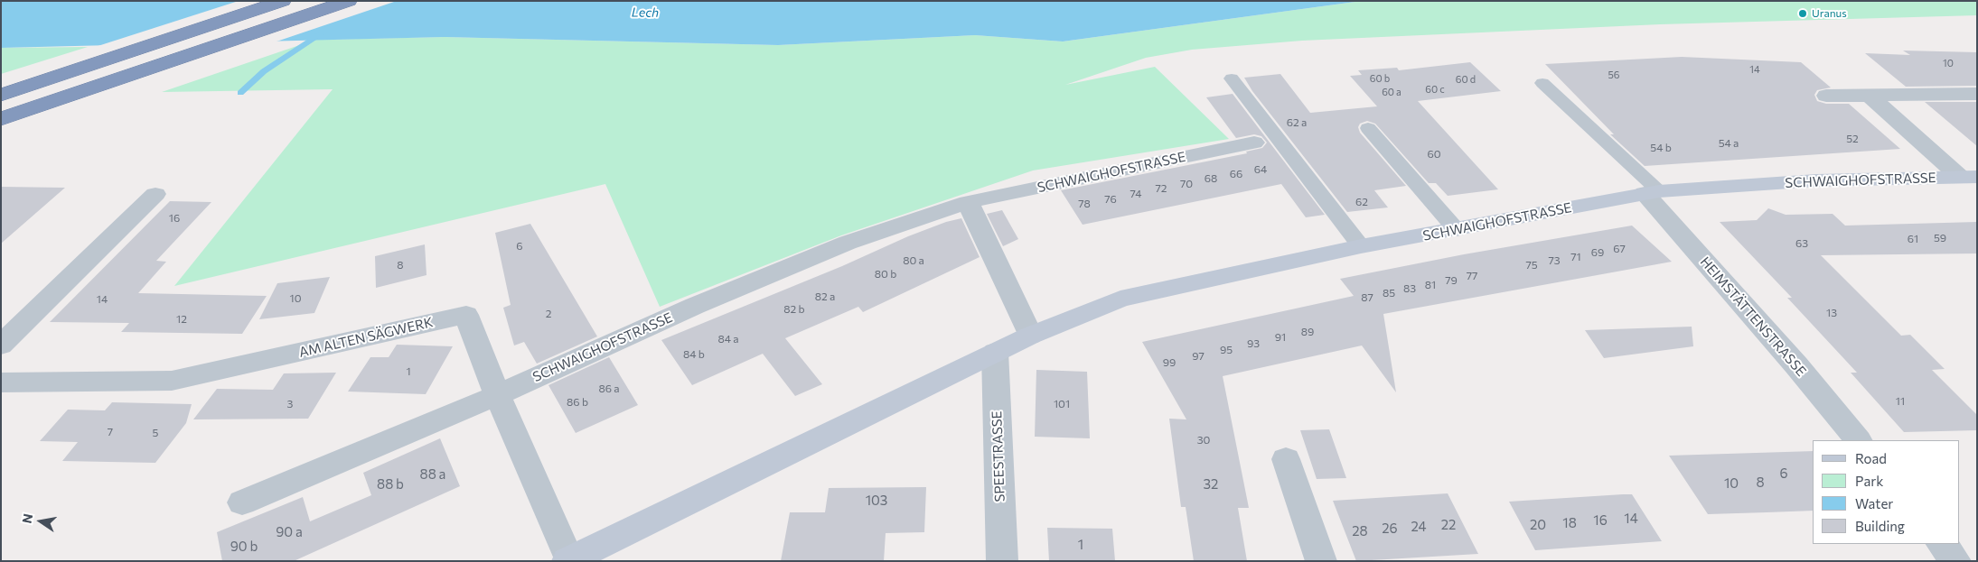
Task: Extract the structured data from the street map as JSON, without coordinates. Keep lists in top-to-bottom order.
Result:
{
  "streets": {
    "street": [
      "SCHWAIGHOFSTRASSE",
      "HEIMSTÄTTENSTRASSE",
      "AM ALTEN SÄGWERK",
      "SPEESTRASSE"
    ]
  },
  "crossings": [
    ["SCHWAIGHOFSTRASSE", "HEIMSTÄTTENSTRASSE"],
    ["SCHWAIGHOFSTRASSE", "AM ALTEN SÄGWERK"],
    ["SCHWAIGHOFSTRASSE", "SPEESTRASSE"]
  ],
  "water": ["Lech"],
  "places": ["Uranus"],
  "house_numbers": [
    "10",
    "14",
    "56",
    "60 b",
    "60 d",
    "60 c",
    "60 a",
    "62 a",
    "52",
    "54 a",
    "54 b",
    "60",
    "64",
    "66",
    "68",
    "70",
    "72",
    "74",
    "76",
    "62",
    "78",
    "16",
    "59",
    "61",
    "63",
    "6",
    "67",
    "69",
    "71",
    "80 a",
    "73",
    "8",
    "75",
    "80 b",
    "77",
    "79",
    "81",
    "83",
    "85",
    "82 a",
    "87",
    "10",
    "14",
    "82 b",
    "13",
    "2",
    "12",
    "89",
    "91",
    "84 a",
    "93",
    "95",
    "84 b",
    "97",
    "99",
    "1",
    "86 a",
    "11",
    "86 b",
    "3",
    "101",
    "7",
    "5",
    "30",
    "6",
    "88 a",
    "8",
    "10",
    "88 b",
    "32",
    "103",
    "14",
    "16",
    "18",
    "22",
    "20",
    "24",
    "26",
    "28",
    "90 a",
    "1",
    "90 b"
  ],
  "legend": [
    "Road",
    "Park",
    "Water",
    "Building"
  ],
  "north": "left"
}
